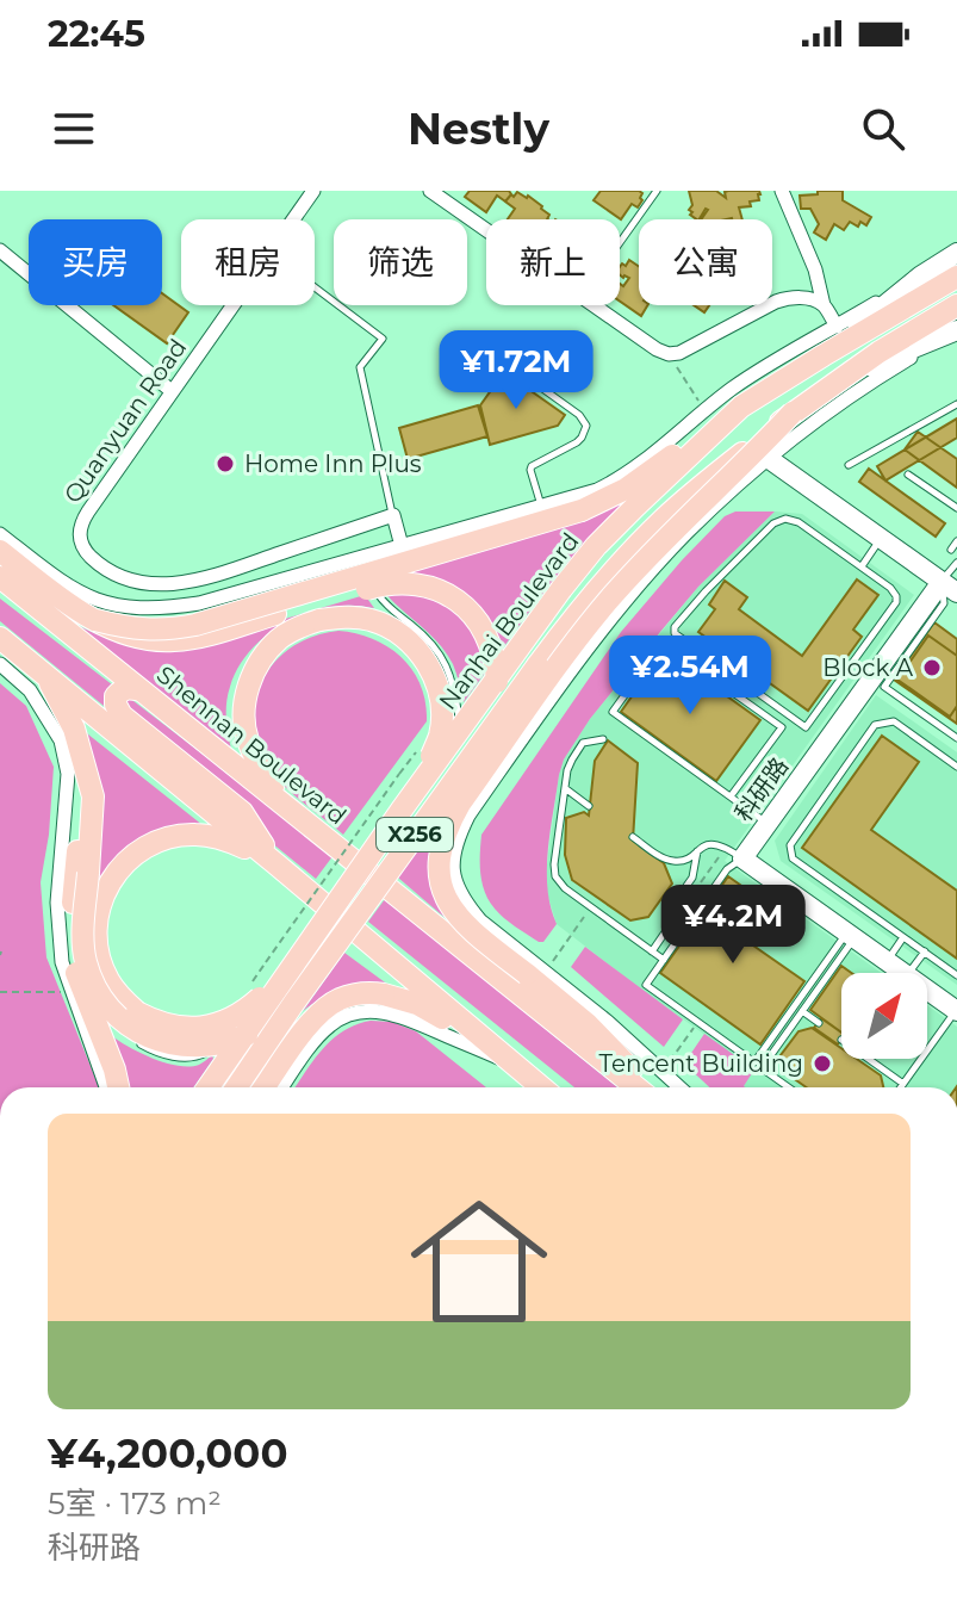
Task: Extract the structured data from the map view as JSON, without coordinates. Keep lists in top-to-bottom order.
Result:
{
  "streets": {
    "main road": ["Nanhai Boulevard", "Shennan Boulevard", "X256"],
    "street": ["Quanyuan Road", "科研路"]
  },
  "places": ["Home Inn Plus", "Block A", "Tencent Building"],
  "north": "top right",
  "page": {
    "status": "22:45",
    "header": "Nestly",
    "chip": [
      "买房",
      "租房",
      "筛选",
      "新上",
      "公寓"
    ],
    "price": ["¥1.72M", "¥2.54M", "¥4.2M"],
    "list": [
      {
        "name": "¥4,200,000",
        "note": "5室 · 173 m² · 科研路"
      }
    ]
  }
}
